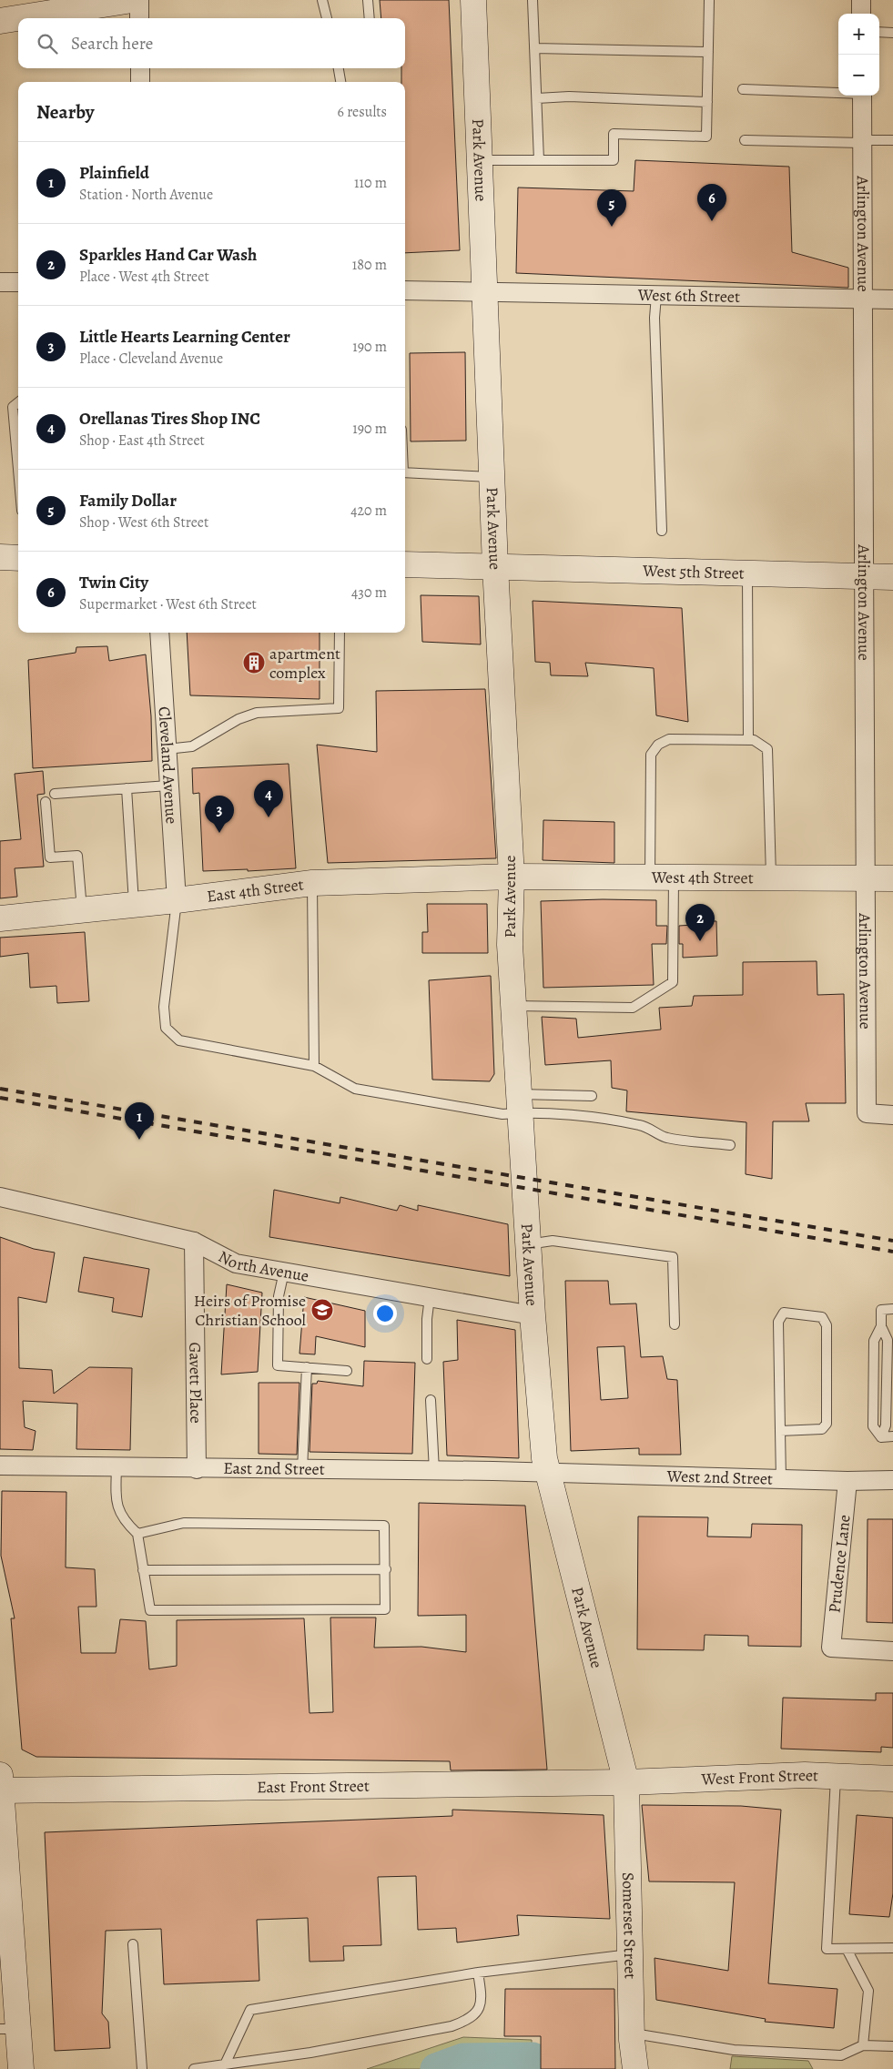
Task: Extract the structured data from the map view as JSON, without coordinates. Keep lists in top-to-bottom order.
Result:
{
  "streets": {
    "main road": [
      "Park Avenue",
      "West 5th Street",
      "West 4th Street",
      "East 4th Street",
      "West Front Street",
      "East Front Street",
      "Somerset Street"
    ],
    "street": [
      "Arlington Avenue",
      "West 6th Street",
      "Cleveland Avenue",
      "North Avenue",
      "Gavett Place",
      "East 2nd Street",
      "West 2nd Street",
      "Prudence Lane"
    ]
  },
  "crossings": [
    ["Park Avenue", "West 6th Street"],
    ["Park Avenue", "West 5th Street"],
    ["Park Avenue", "West 4th Street"],
    ["Park Avenue", "East 4th Street"],
    ["Park Avenue", "North Avenue"],
    ["Park Avenue", "East 2nd Street"],
    ["Park Avenue", "West 2nd Street"],
    ["Park Avenue", "West Front Street"],
    ["Park Avenue", "East Front Street"],
    ["Park Avenue", "Somerset Street"],
    ["Arlington Avenue", "West 6th Street"],
    ["Arlington Avenue", "West 5th Street"],
    ["Arlington Avenue", "West 4th Street"],
    ["Cleveland Avenue", "East 4th Street"],
    ["West 4th Street", "East 4th Street"],
    ["North Avenue", "Gavett Place"],
    ["Gavett Place", "East 2nd Street"],
    ["East 2nd Street", "West 2nd Street"],
    ["West 2nd Street", "Prudence Lane"],
    ["West Front Street", "East Front Street"],
    ["West Front Street", "Somerset Street"],
    ["East Front Street", "Somerset Street"]
  ],
  "places": {
    "building": ["apartment complex"],
    "school or university": ["Heirs of Promise Christian School"]
  },
  "page": {
    "map_buttons": ["+", "−"],
    "search": "Search here",
    "heading": ["Nearby", "6 results"],
    "list": [
      {
        "mark": "1",
        "name": "Plainfield",
        "note": "Station · North Avenue",
        "value": "110 m"
      },
      {
        "mark": "2",
        "name": "Sparkles Hand Car Wash",
        "note": "Place · West 4th Street",
        "value": "180 m"
      },
      {
        "mark": "3",
        "name": "Little Hearts Learning Center",
        "note": "Place · Cleveland Avenue",
        "value": "190 m"
      },
      {
        "mark": "4",
        "name": "Orellanas Tires Shop INC",
        "note": "Shop · East 4th Street",
        "value": "190 m"
      },
      {
        "mark": "5",
        "name": "Family Dollar",
        "note": "Shop · West 6th Street",
        "value": "420 m"
      },
      {
        "mark": "6",
        "name": "Twin City",
        "note": "Supermarket · West 6th Street",
        "value": "430 m"
      }
    ],
    "pins": [
      "6",
      "5",
      "4",
      "3",
      "2",
      "1"
    ]
  }
}
